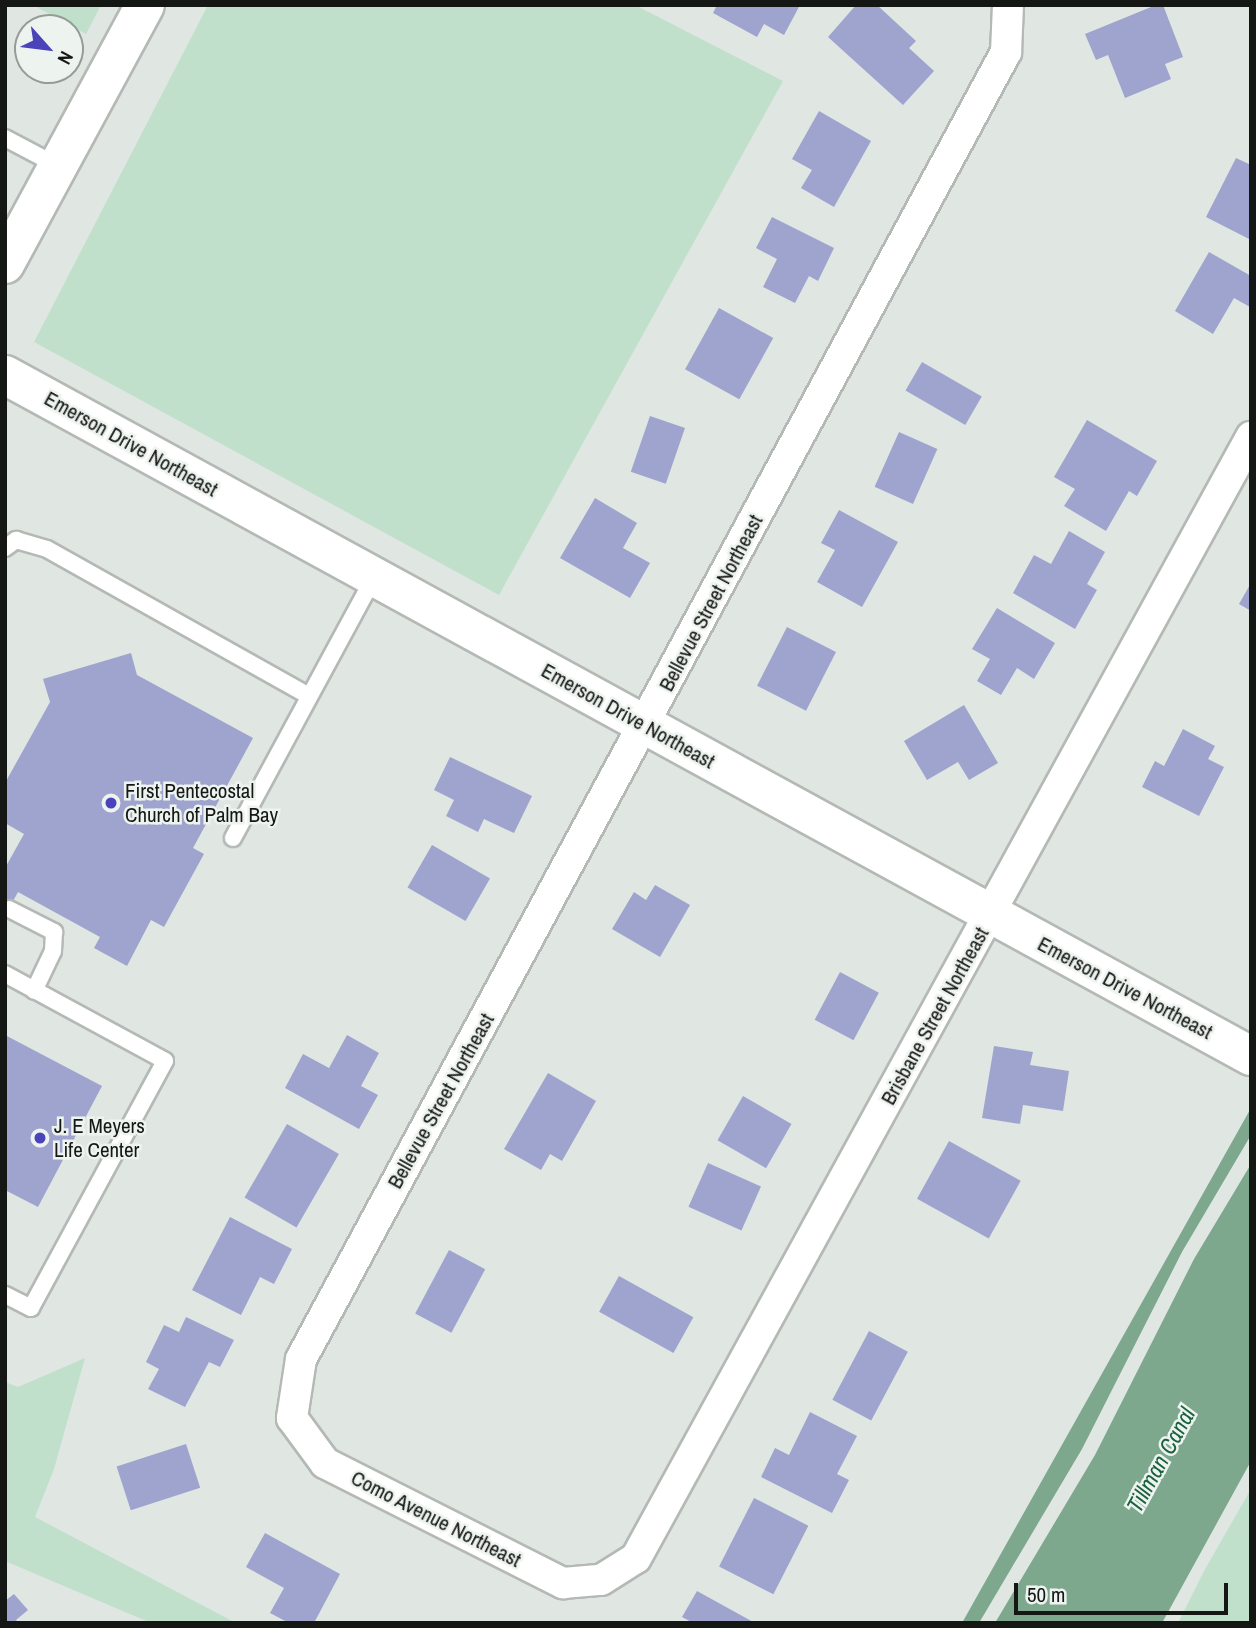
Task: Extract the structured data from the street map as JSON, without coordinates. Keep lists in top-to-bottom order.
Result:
{
  "streets": {
    "street": [
      "Emerson Drive Northeast",
      "Bellevue Street Northeast",
      "Brisbane Street Northeast",
      "Como Avenue Northeast"
    ]
  },
  "crossings": [
    ["Emerson Drive Northeast", "Bellevue Street Northeast"],
    ["Emerson Drive Northeast", "Brisbane Street Northeast"],
    ["Bellevue Street Northeast", "Como Avenue Northeast"],
    ["Brisbane Street Northeast", "Como Avenue Northeast"]
  ],
  "water": ["Tillman Canal"],
  "places": ["First Pentecostal Church of Palm Bay", "J. E Meyers Life Center"],
  "scale_bar": "50 m",
  "north": "bottom right"
}
